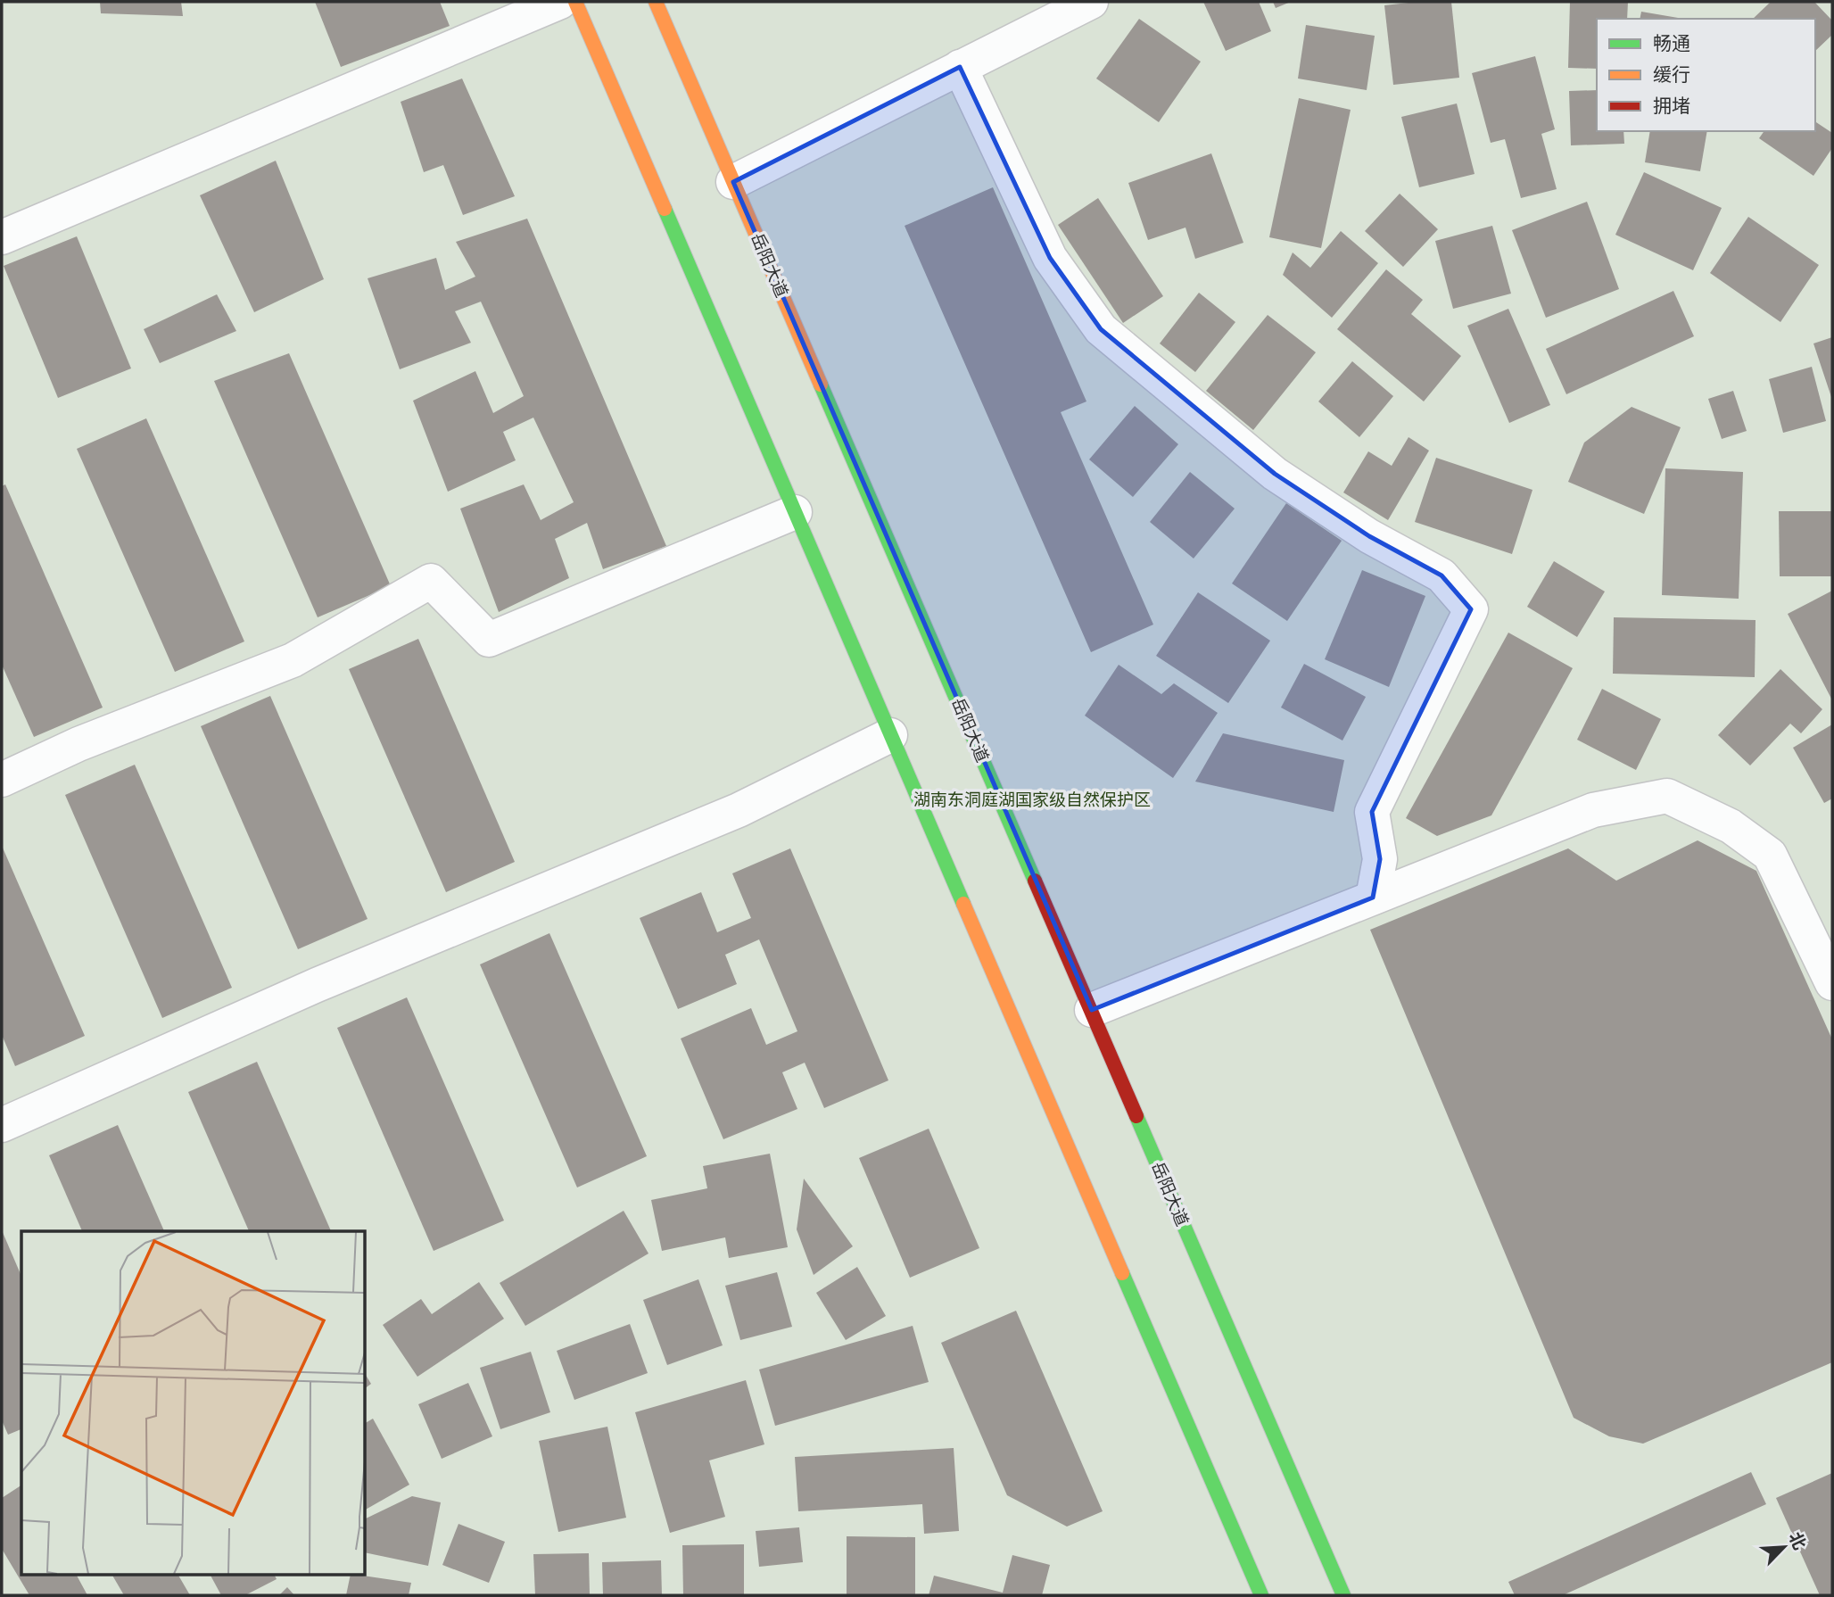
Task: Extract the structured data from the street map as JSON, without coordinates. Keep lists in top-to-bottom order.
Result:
{
  "streets": {
    "main road": ["岳阳大道"]
  },
  "parks": ["湖南东洞庭湖国家级自然保护区"],
  "legend": ["畅通", "缓行", "拥堵"],
  "north": "top right"
}
